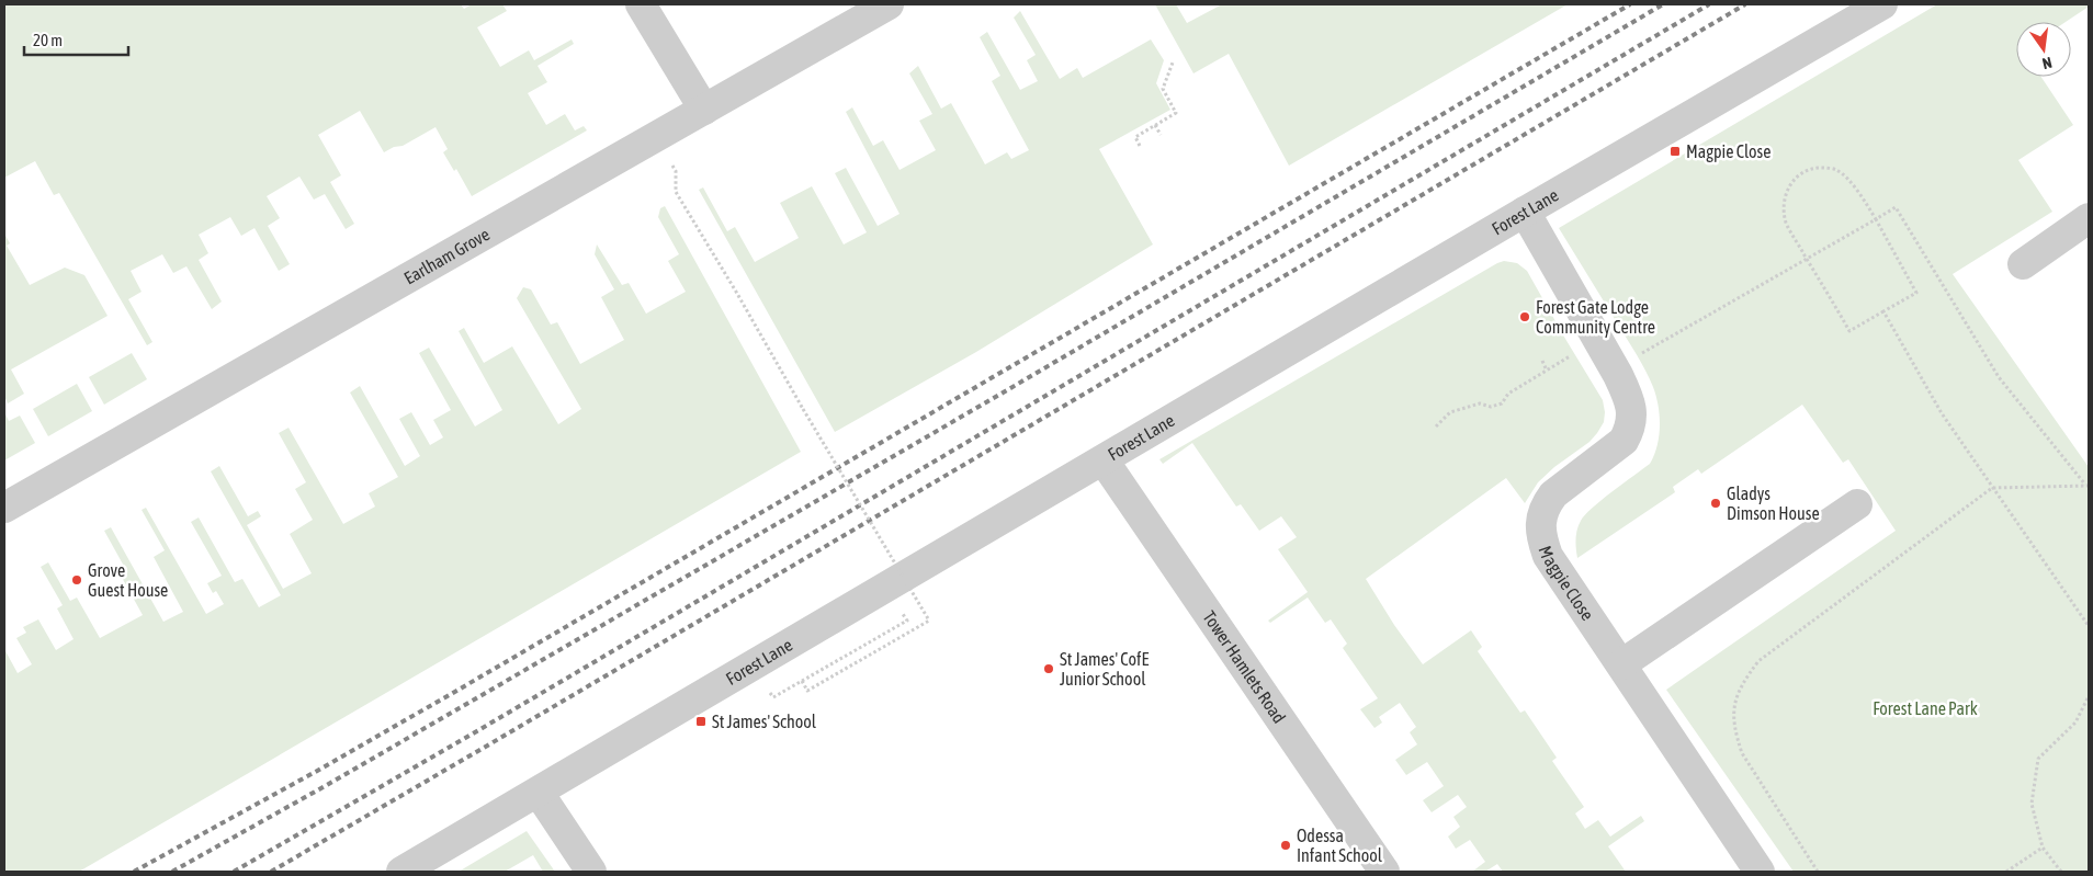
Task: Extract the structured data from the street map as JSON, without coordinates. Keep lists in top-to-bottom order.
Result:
{
  "streets": {
    "street": [
      "Forest Lane",
      "Earlham Grove",
      "Magpie Close",
      "Tower Hamlets Road"
    ]
  },
  "crossings": [
    ["Forest Lane", "Magpie Close"],
    ["Forest Lane", "Tower Hamlets Road"]
  ],
  "parks": ["Forest Lane Park"],
  "places": {
    "transit": ["Magpie Close", "St James' School"],
    "other": [
      "Forest Gate Lodge Community Centre",
      "Gladys Dimson House",
      "Grove Guest House",
      "St James' CofE Junior School",
      "Odessa Infant School"
    ]
  },
  "scale_bar": "20 m",
  "north": "bottom"
}
